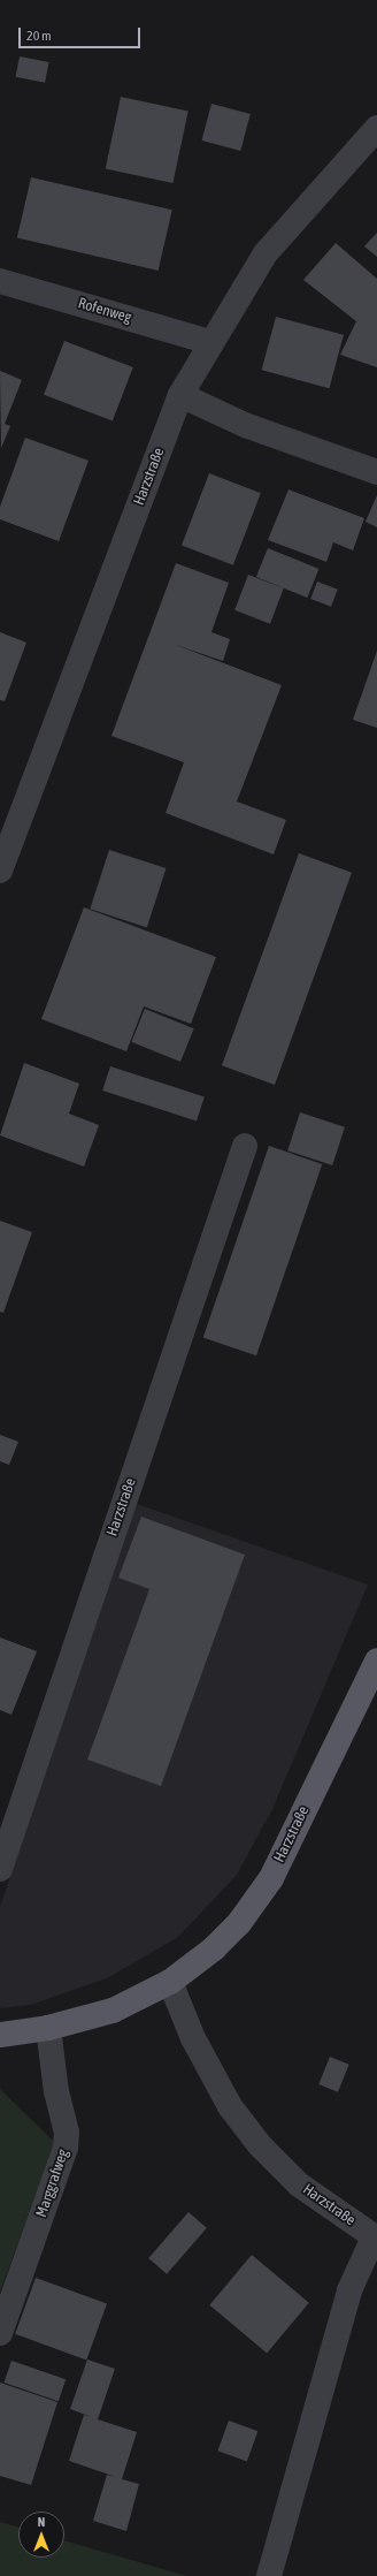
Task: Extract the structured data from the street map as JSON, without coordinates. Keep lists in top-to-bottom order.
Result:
{
  "streets": {
    "main road": ["Harzstraße"],
    "street": ["Rofenweg", "Marggrafweg"]
  },
  "crossings": [
    ["Rofenweg", "Harzstraße"],
    ["Harzstraße", "Marggrafweg"]
  ],
  "scale_bar": "20 m",
  "north": "top"
}
